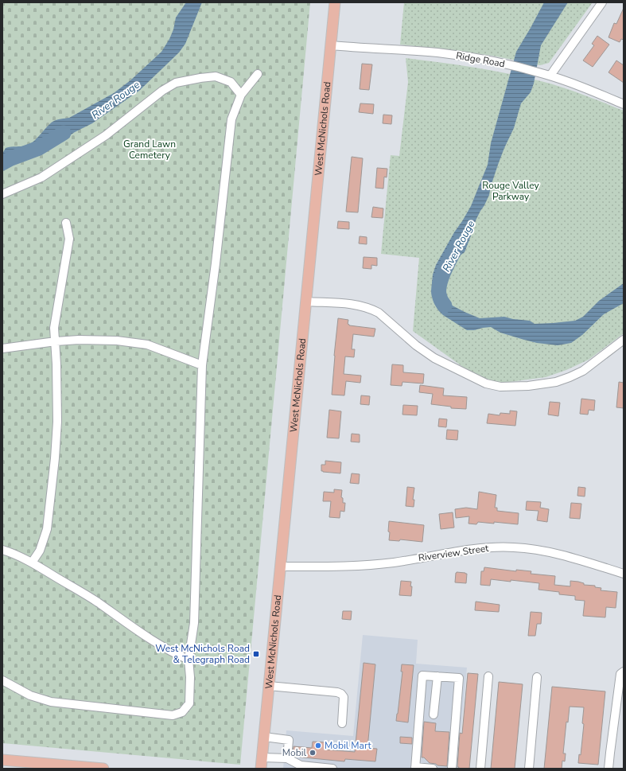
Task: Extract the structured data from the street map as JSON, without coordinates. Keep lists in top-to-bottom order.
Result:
{
  "streets": {
    "main road": ["West McNichols Road"],
    "street": ["Ridge Road", "Riverview Street"]
  },
  "crossings": [
    ["Ridge Road", "West McNichols Road"],
    ["West McNichols Road", "Riverview Street"]
  ],
  "water": ["River Rouge"],
  "parks": ["Grand Lawn Cemetery", "Rouge Valley Parkway"],
  "places": {
    "transit": ["West McNichols Road & Telegraph Road"],
    "other": ["Mobil Mart", "Mobil"]
  }
}
